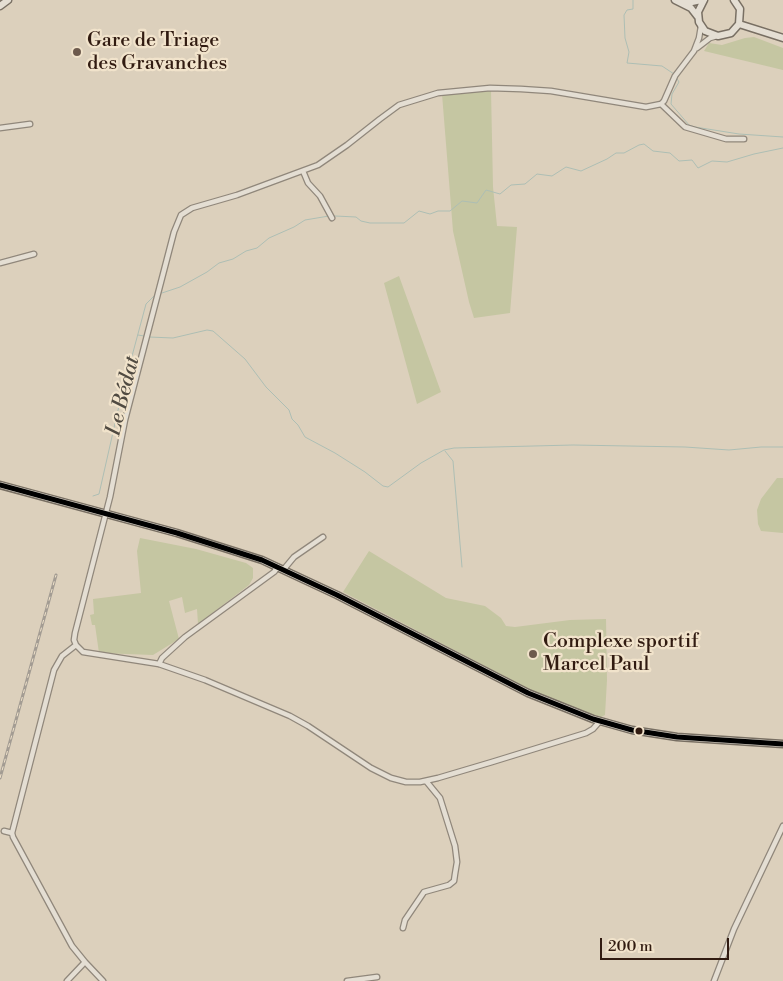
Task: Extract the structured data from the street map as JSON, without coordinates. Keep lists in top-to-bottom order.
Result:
{
  "water": ["Le Bédat"],
  "places": ["Gare de Triage des Gravanches", "Complexe sportif Marcel Paul"],
  "scale_bar": "200 m"
}
